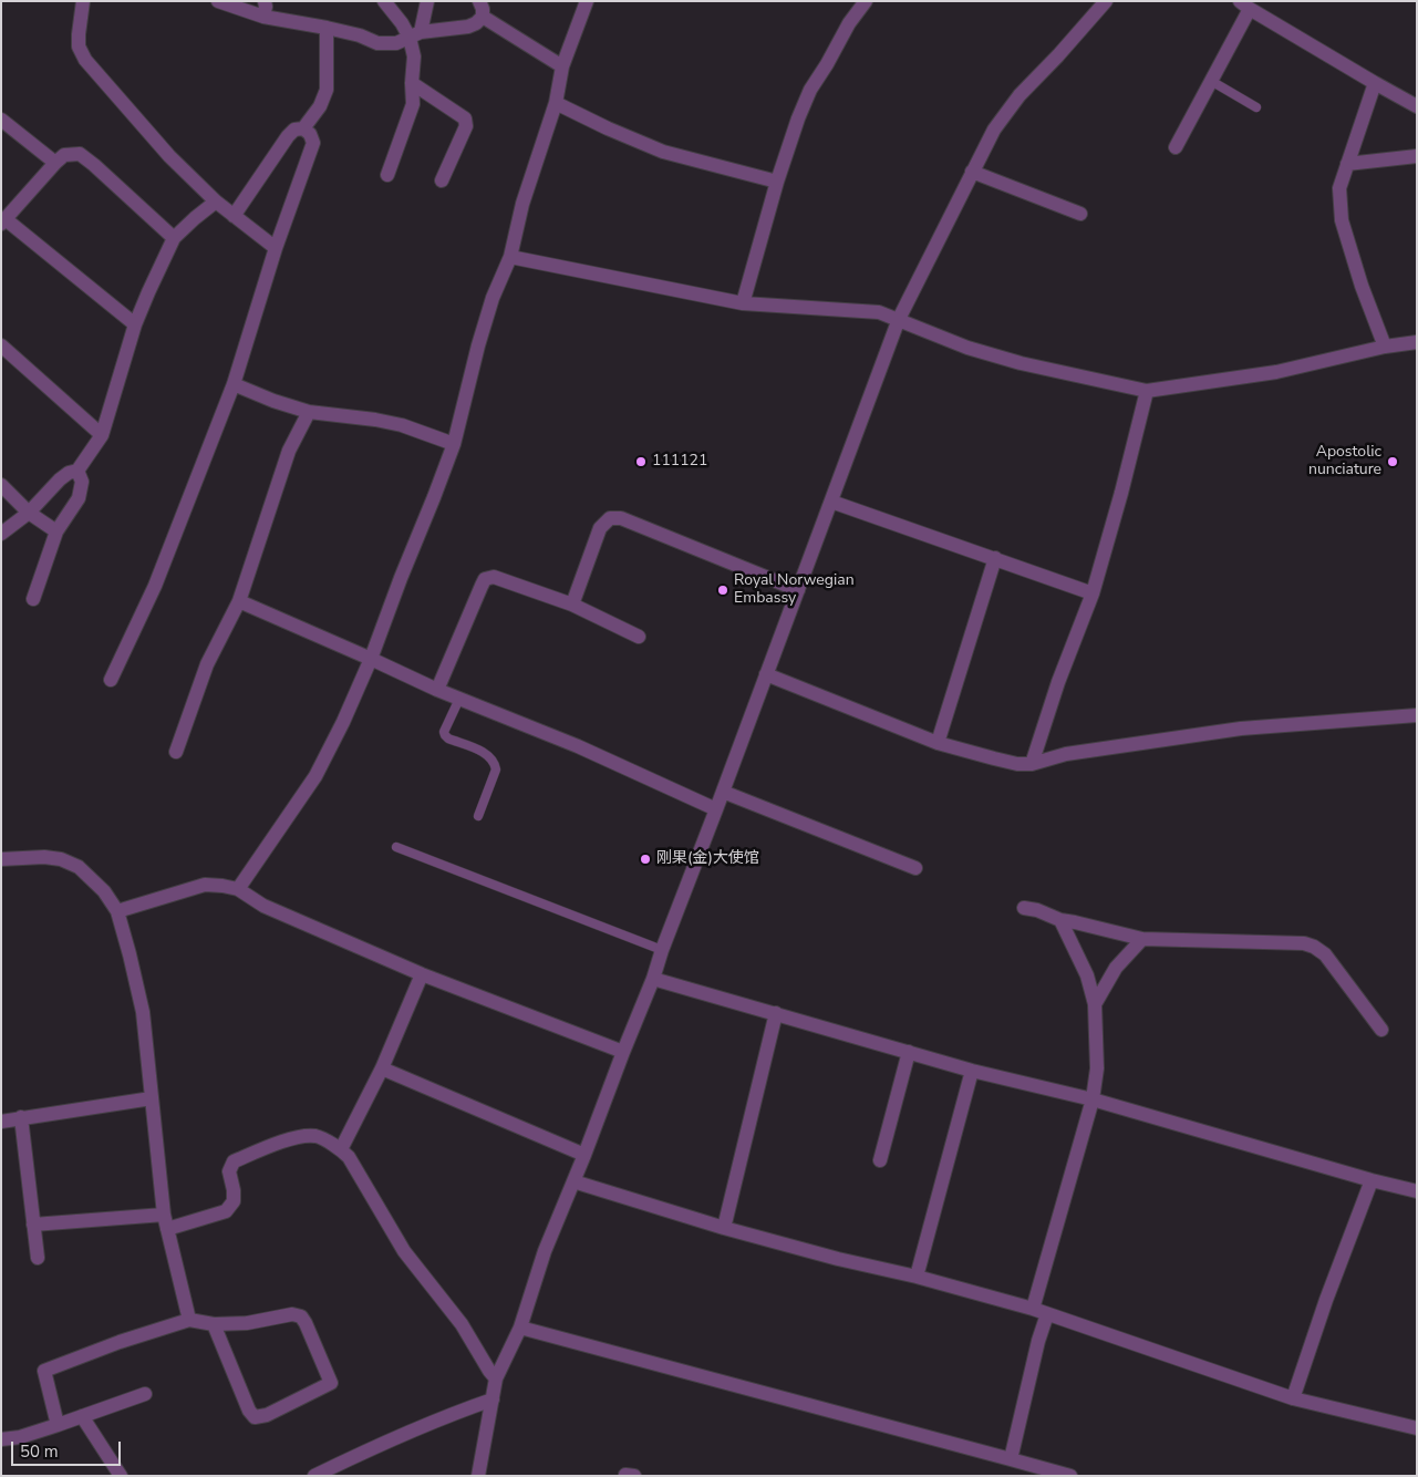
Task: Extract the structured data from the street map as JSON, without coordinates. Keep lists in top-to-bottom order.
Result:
{
  "places": [
    "111121",
    "Apostolic nunciature",
    "Royal Norwegian Embassy",
    "刚果(金)大使馆"
  ],
  "scale_bar": "50 m"
}
